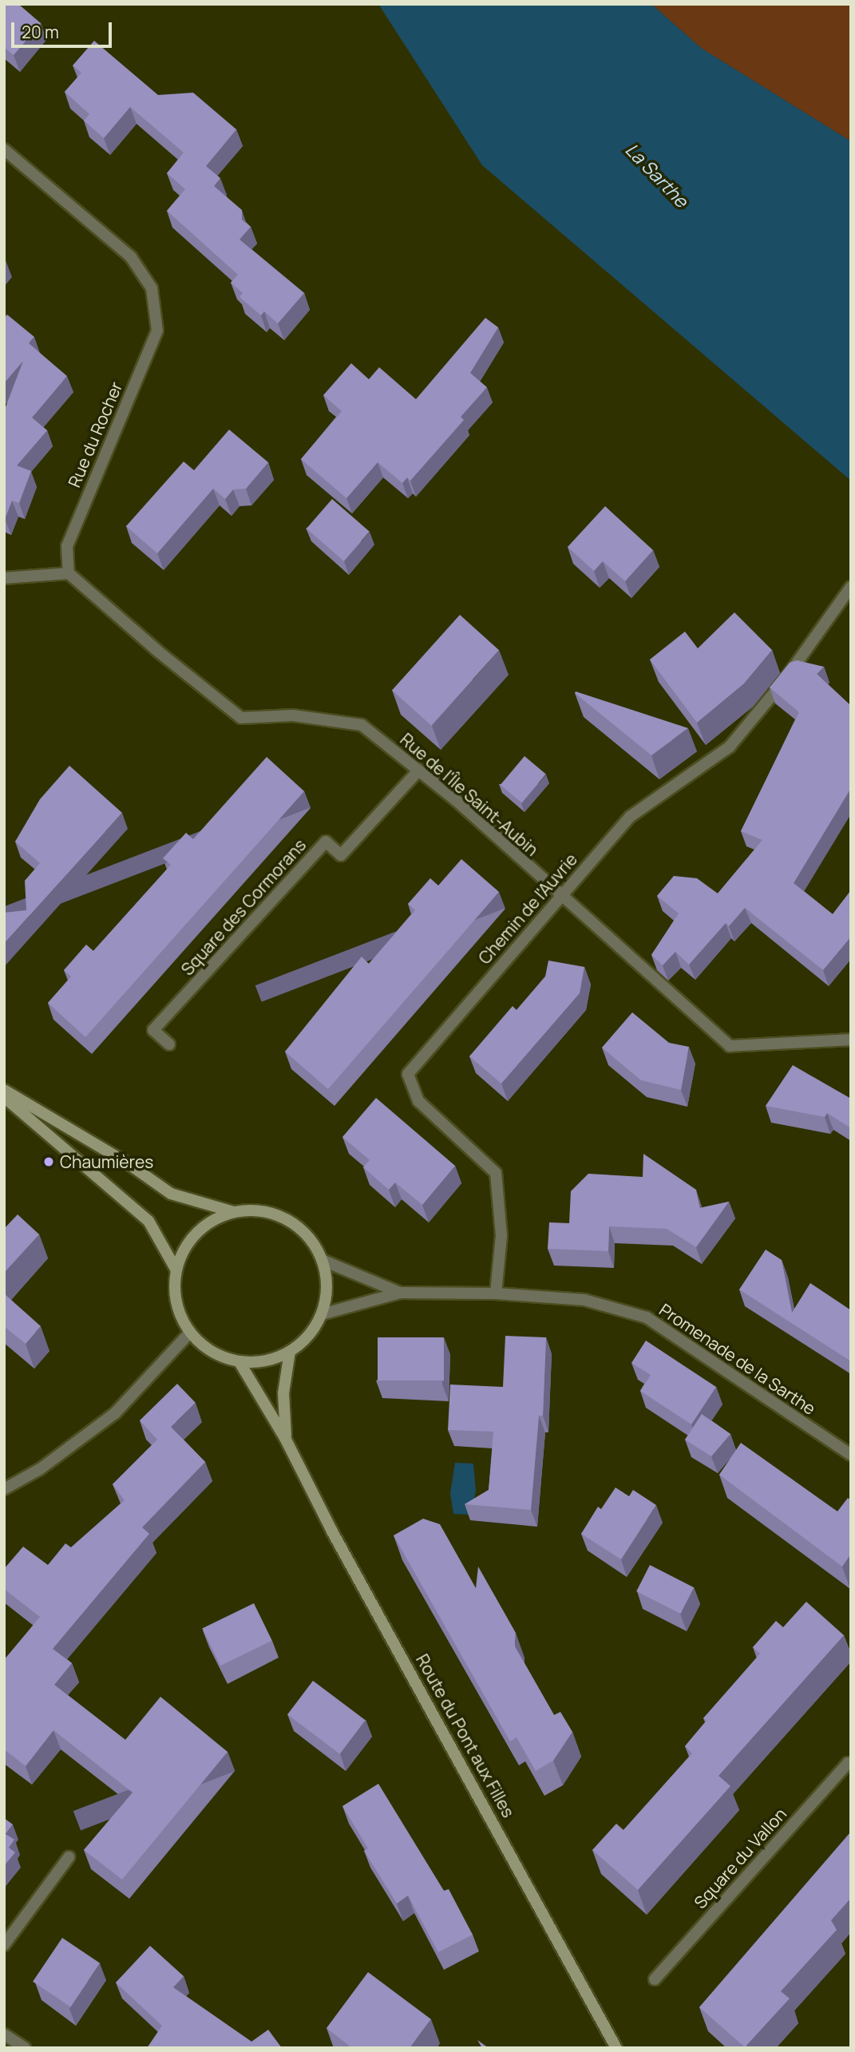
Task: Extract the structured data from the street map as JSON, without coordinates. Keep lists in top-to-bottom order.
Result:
{
  "streets": {
    "street": [
      "Rue du Rocher",
      "Rue de l'Île Saint-Aubin",
      "Square des Cormorans",
      "Chemin de l'Auvrie",
      "Promenade de la Sarthe",
      "Route du Pont aux Filles",
      "Square du Vallon"
    ]
  },
  "crossings": [
    ["Rue du Rocher", "Rue de l'Île Saint-Aubin"],
    ["Rue de l'Île Saint-Aubin", "Square des Cormorans"],
    ["Rue de l'Île Saint-Aubin", "Chemin de l'Auvrie"],
    ["Chemin de l'Auvrie", "Promenade de la Sarthe"],
    ["Promenade de la Sarthe", "Route du Pont aux Filles"]
  ],
  "water": ["La Sarthe"],
  "places": ["Chaumières"],
  "scale_bar": "20 m"
}
